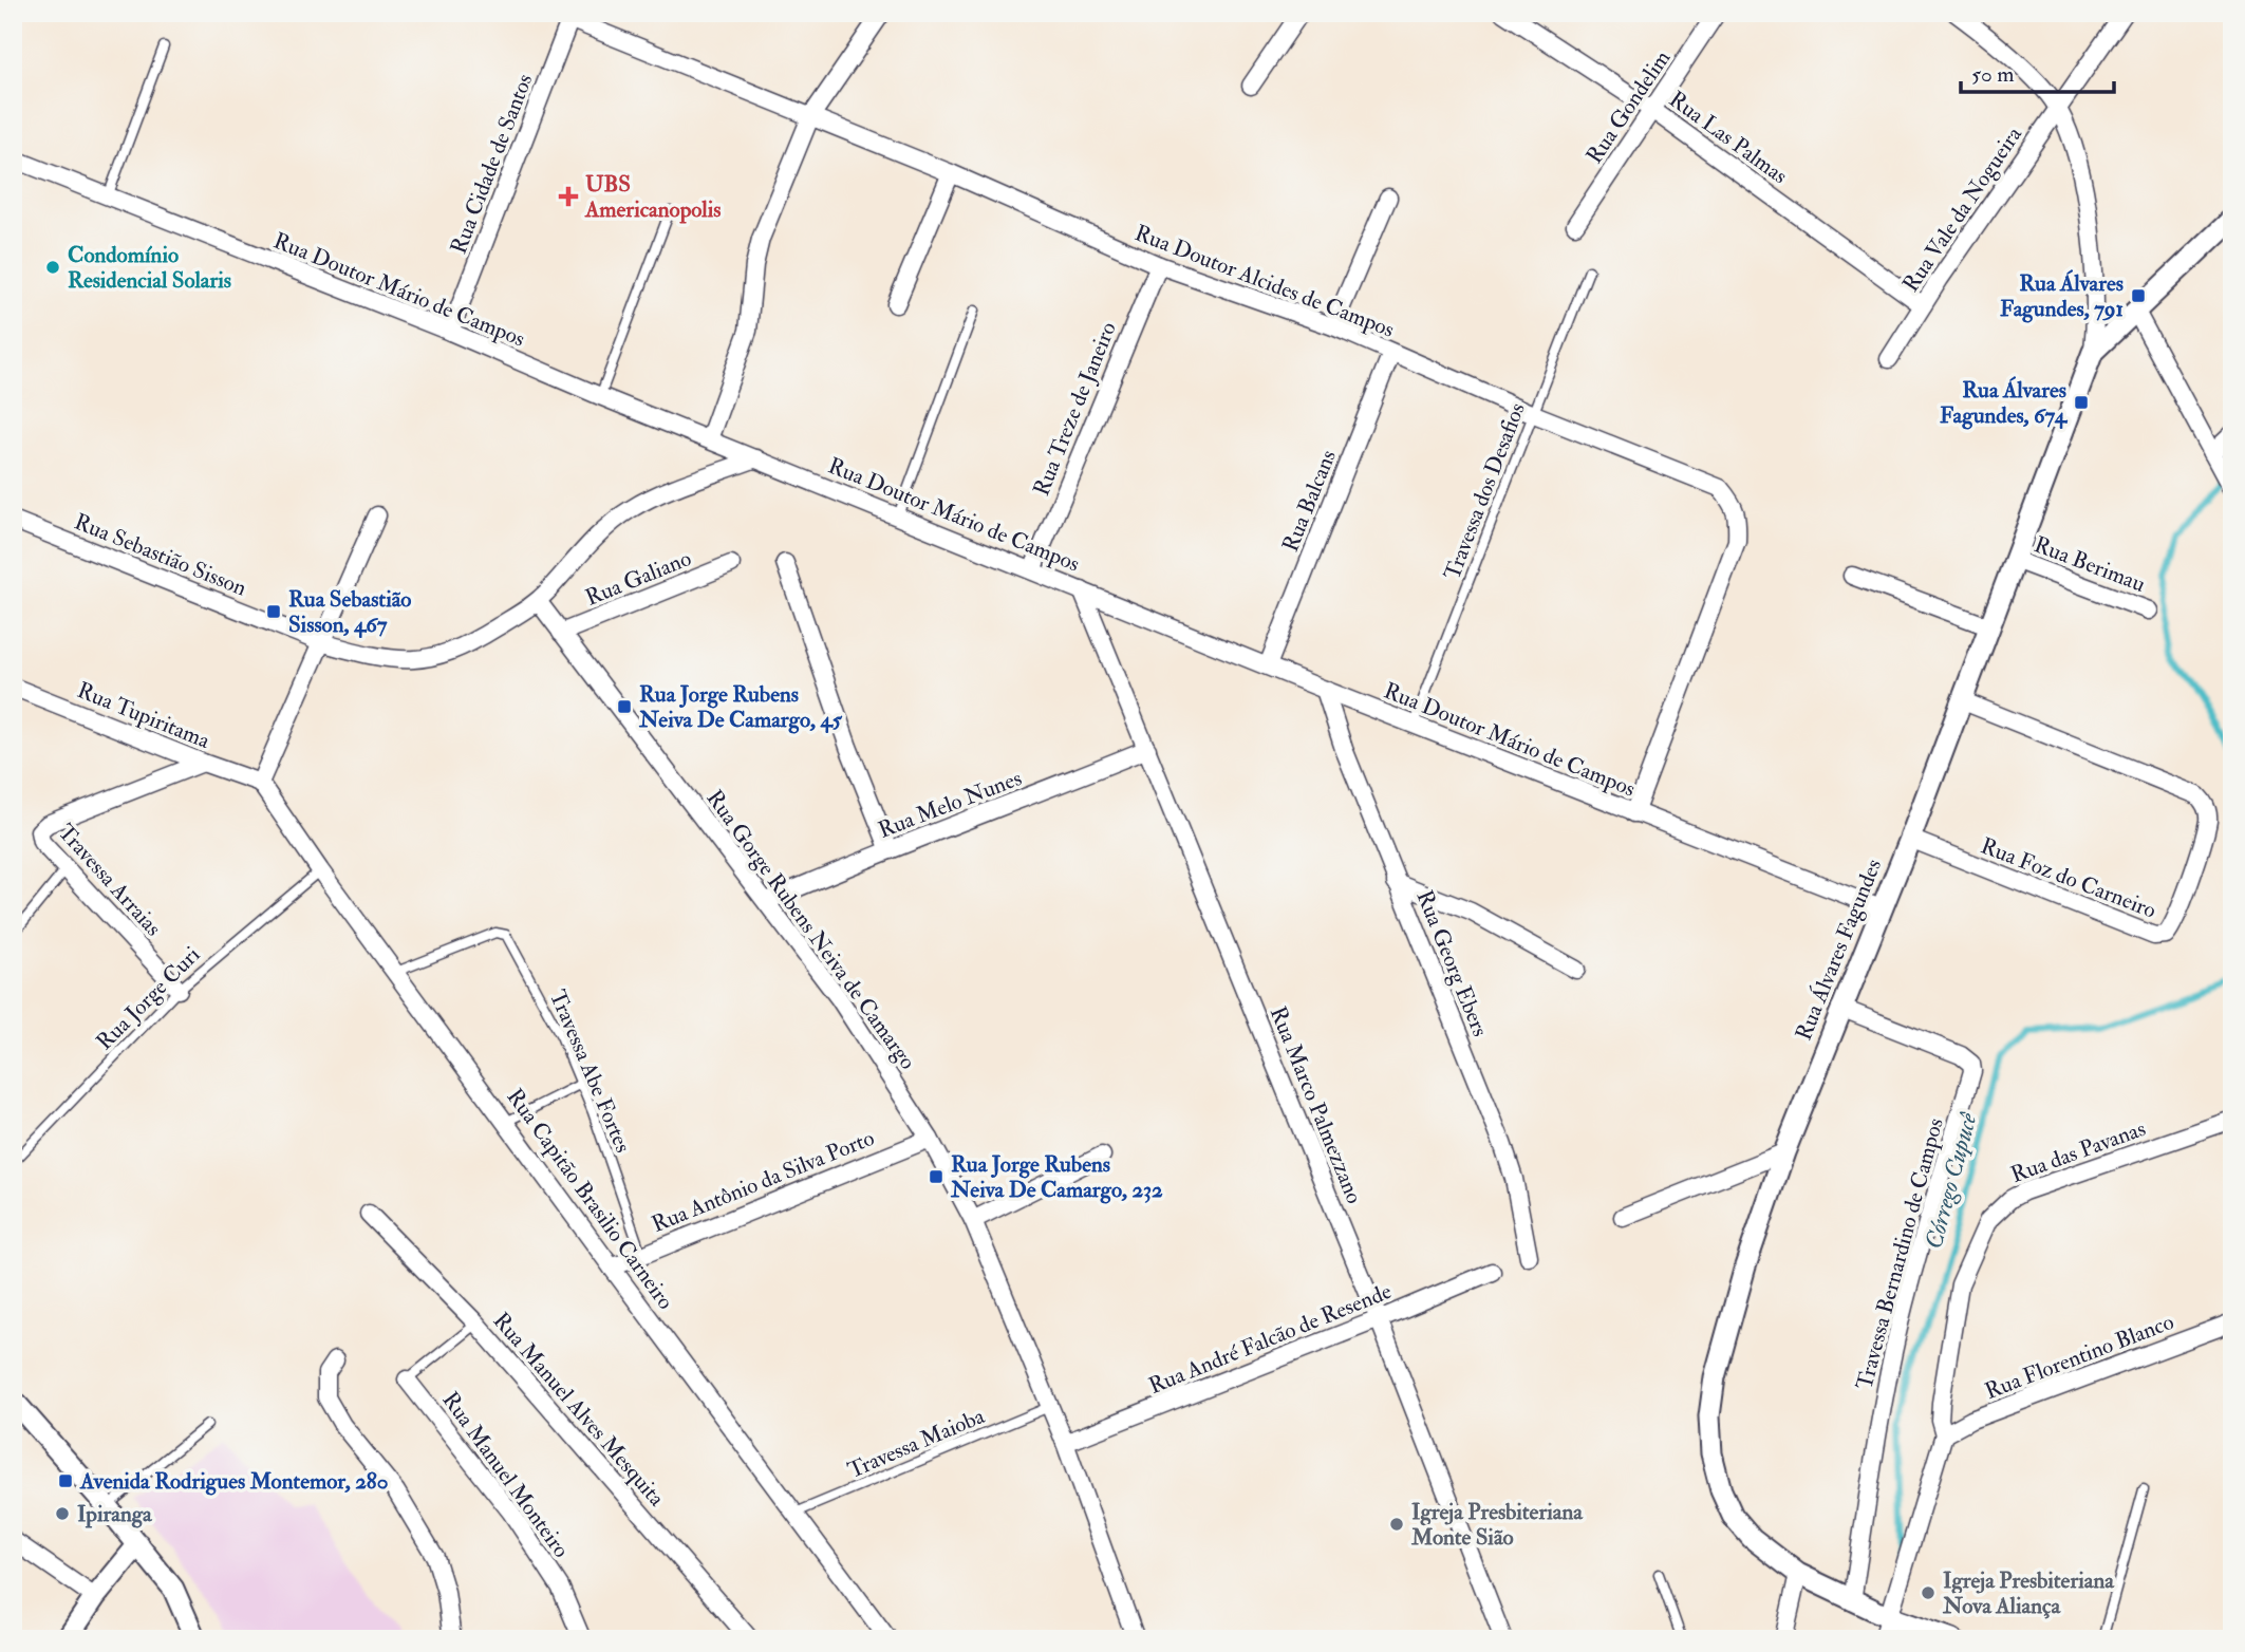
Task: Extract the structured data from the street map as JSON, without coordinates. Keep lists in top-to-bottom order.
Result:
{
  "streets": {
    "street": [
      "Rua Gondelim",
      "Rua Las Palmas",
      "Rua Cidade de Santos",
      "Rua Vale da Nogueira",
      "Rua Doutor Alcides de Campos",
      "Rua Doutor Mário de Campos",
      "Rua Treze de Janeiro",
      "Rua Balcans",
      "Rua Sebastião Sisson",
      "Rua Berimau",
      "Rua Galiano",
      "Rua Tupiritama",
      "Rua Melo Nunes",
      "Rua Foz do Carneiro",
      "Travessa Arraias",
      "Rua Gorge Rubens Neiva de Camargo",
      "Rua Álvares Fagundes",
      "Rua Georg Ebers",
      "Rua Marco Palmezzano",
      "Rua das Pavanas",
      "Rua Antônio da Silva Porto",
      "Rua Capitão Brasilio Carneiro",
      "Travessa Bernardino de Campos",
      "Rua André Falcão de Resende",
      "Rua Florentino Blanco",
      "Rua Manuel Alves Mesquita",
      "Rua Manuel Monteiro"
    ],
    "lane": [
      "Travessa dos Desafios",
      "Rua Jorge Curi",
      "Travessa Abe Fortes",
      "Travessa Maioba"
    ]
  },
  "crossings": [
    ["Rua Gondelim", "Rua Las Palmas"],
    ["Rua Las Palmas", "Rua Vale da Nogueira"],
    ["Rua Cidade de Santos", "Rua Doutor Alcides de Campos"],
    ["Rua Cidade de Santos", "Rua Doutor Mário de Campos"],
    ["Rua Doutor Alcides de Campos", "Rua Doutor Mário de Campos"],
    ["Rua Doutor Alcides de Campos", "Rua Treze de Janeiro"],
    ["Rua Doutor Alcides de Campos", "Travessa dos Desafios"],
    ["Rua Doutor Alcides de Campos", "Rua Balcans"],
    ["Rua Doutor Mário de Campos", "Rua Treze de Janeiro"],
    ["Rua Doutor Mário de Campos", "Travessa dos Desafios"],
    ["Rua Doutor Mário de Campos", "Rua Balcans"],
    ["Rua Doutor Mário de Campos", "Rua Sebastião Sisson"],
    ["Rua Doutor Mário de Campos", "Rua Álvares Fagundes"],
    ["Rua Doutor Mário de Campos", "Rua Georg Ebers"],
    ["Rua Doutor Mário de Campos", "Rua Marco Palmezzano"],
    ["Rua Sebastião Sisson", "Rua Gorge Rubens Neiva de Camargo"],
    ["Rua Berimau", "Rua Álvares Fagundes"],
    ["Rua Galiano", "Rua Gorge Rubens Neiva de Camargo"],
    ["Rua Tupiritama", "Travessa Arraias"],
    ["Rua Tupiritama", "Rua Capitão Brasilio Carneiro"],
    ["Rua Melo Nunes", "Rua Gorge Rubens Neiva de Camargo"],
    ["Rua Melo Nunes", "Rua Marco Palmezzano"],
    ["Rua Foz do Carneiro", "Rua Álvares Fagundes"],
    ["Travessa Arraias", "Rua Jorge Curi"],
    ["Rua Gorge Rubens Neiva de Camargo", "Rua Antônio da Silva Porto"],
    ["Rua Gorge Rubens Neiva de Camargo", "Rua André Falcão de Resende"],
    ["Rua Gorge Rubens Neiva de Camargo", "Travessa Maioba"],
    ["Rua Álvares Fagundes", "Travessa Bernardino de Campos"],
    ["Rua Jorge Curi", "Rua Capitão Brasilio Carneiro"],
    ["Travessa Abe Fortes", "Rua Antônio da Silva Porto"],
    ["Travessa Abe Fortes", "Rua Capitão Brasilio Carneiro"],
    ["Rua Marco Palmezzano", "Rua André Falcão de Resende"],
    ["Rua das Pavanas", "Rua Florentino Blanco"],
    ["Rua Antônio da Silva Porto", "Rua Capitão Brasilio Carneiro"],
    ["Rua Capitão Brasilio Carneiro", "Travessa Maioba"]
  ],
  "water": ["Córrego Cupucê"],
  "places": {
    "health": ["UBS Americanopolis"],
    "other": [
      "Condomínio Residencial Solaris",
      "Ipiranga",
      "Igreja Presbiteriana Monte Sião",
      "Igreja Presbiteriana Nova Aliança"
    ],
    "transit": [
      "Rua Álvares Fagundes, 791",
      "Rua Álvares Fagundes, 674",
      "Rua Sebastião Sisson, 467",
      "Rua Jorge Rubens Neiva De Camargo, 45",
      "Rua Jorge Rubens Neiva De Camargo, 232",
      "Avenida Rodrigues Montemor, 280"
    ]
  },
  "scale_bar": "50 m"
}
